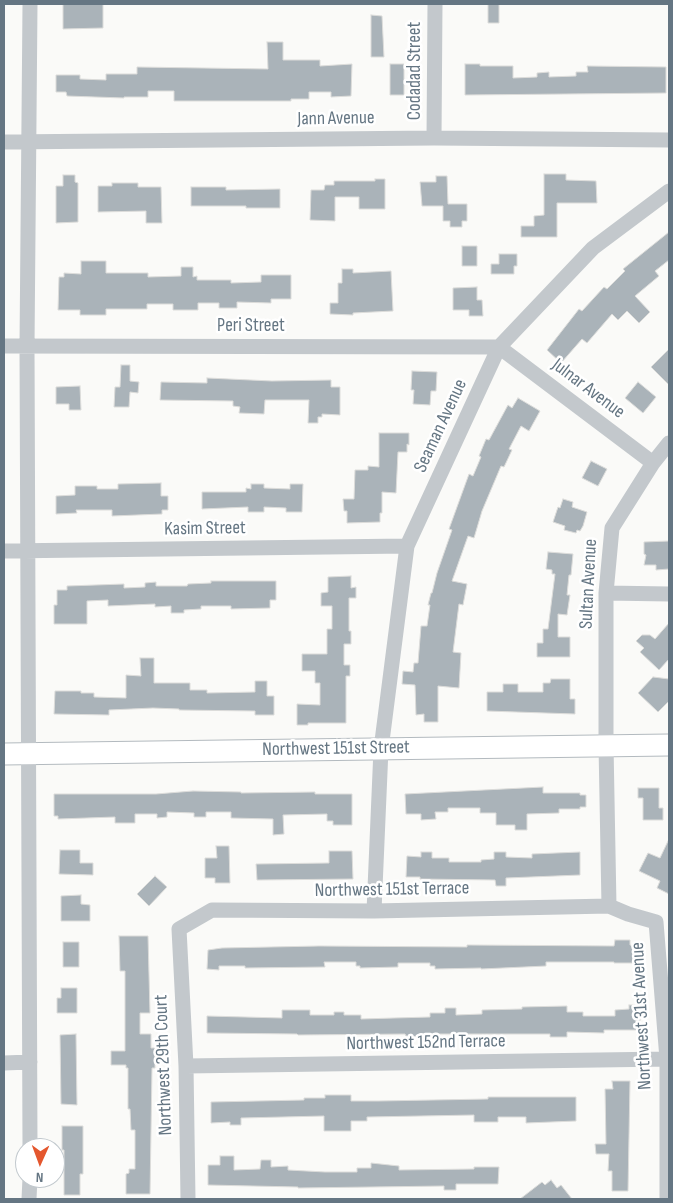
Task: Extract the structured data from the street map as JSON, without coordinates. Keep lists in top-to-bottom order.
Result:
{
  "streets": {
    "street": [
      "Codadad Street",
      "Jann Avenue",
      "Peri Street",
      "Julnar Avenue",
      "Seaman Avenue",
      "Kasim Street",
      "Sultan Avenue",
      "Northwest 151st Street",
      "Northwest 151st Terrace",
      "Northwest 31st Avenue",
      "Northwest 152nd Terrace",
      "Northwest 29th Court"
    ]
  },
  "crossings": [
    ["Codadad Street", "Jann Avenue"],
    ["Peri Street", "Julnar Avenue"],
    ["Peri Street", "Seaman Avenue"],
    ["Julnar Avenue", "Seaman Avenue"],
    ["Julnar Avenue", "Sultan Avenue"],
    ["Seaman Avenue", "Kasim Street"],
    ["Seaman Avenue", "Northwest 151st Street"],
    ["Seaman Avenue", "Northwest 151st Terrace"],
    ["Sultan Avenue", "Northwest 151st Street"],
    ["Northwest 151st Terrace", "Northwest 31st Avenue"],
    ["Northwest 151st Terrace", "Northwest 29th Court"],
    ["Northwest 31st Avenue", "Northwest 152nd Terrace"],
    ["Northwest 152nd Terrace", "Northwest 29th Court"]
  ],
  "north": "bottom"
}
